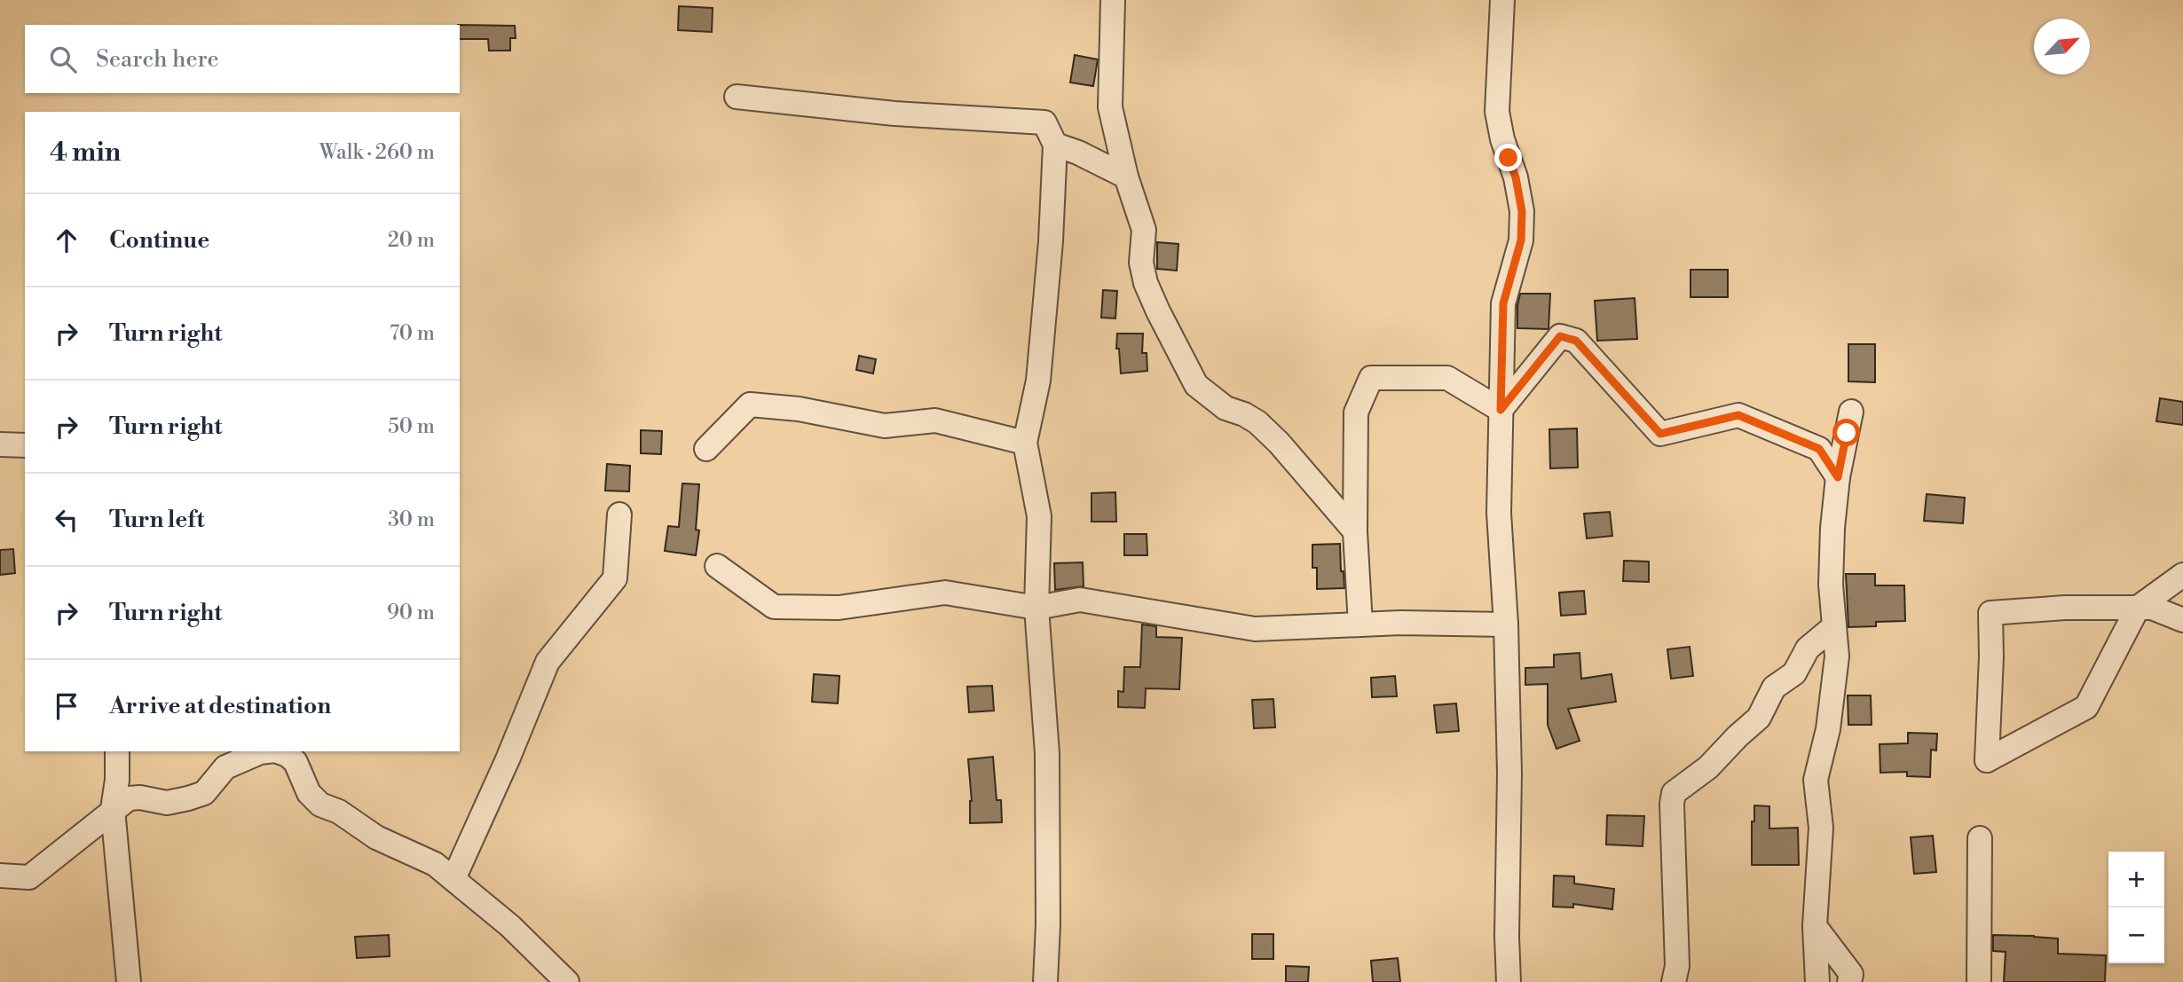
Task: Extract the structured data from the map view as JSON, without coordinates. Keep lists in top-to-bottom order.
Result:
{
  "north": "top right",
  "page": {
    "search": "Search here",
    "heading": ["4 min", "Walk · 260 m"],
    "list": [
      ["Continue", "20 m"],
      ["Turn right", "70 m"],
      ["Turn right", "50 m"],
      ["Turn left", "30 m"],
      ["Turn right", "90 m"],
      "Arrive at destination"
    ],
    "map_buttons": ["+", "−"]
  }
}
